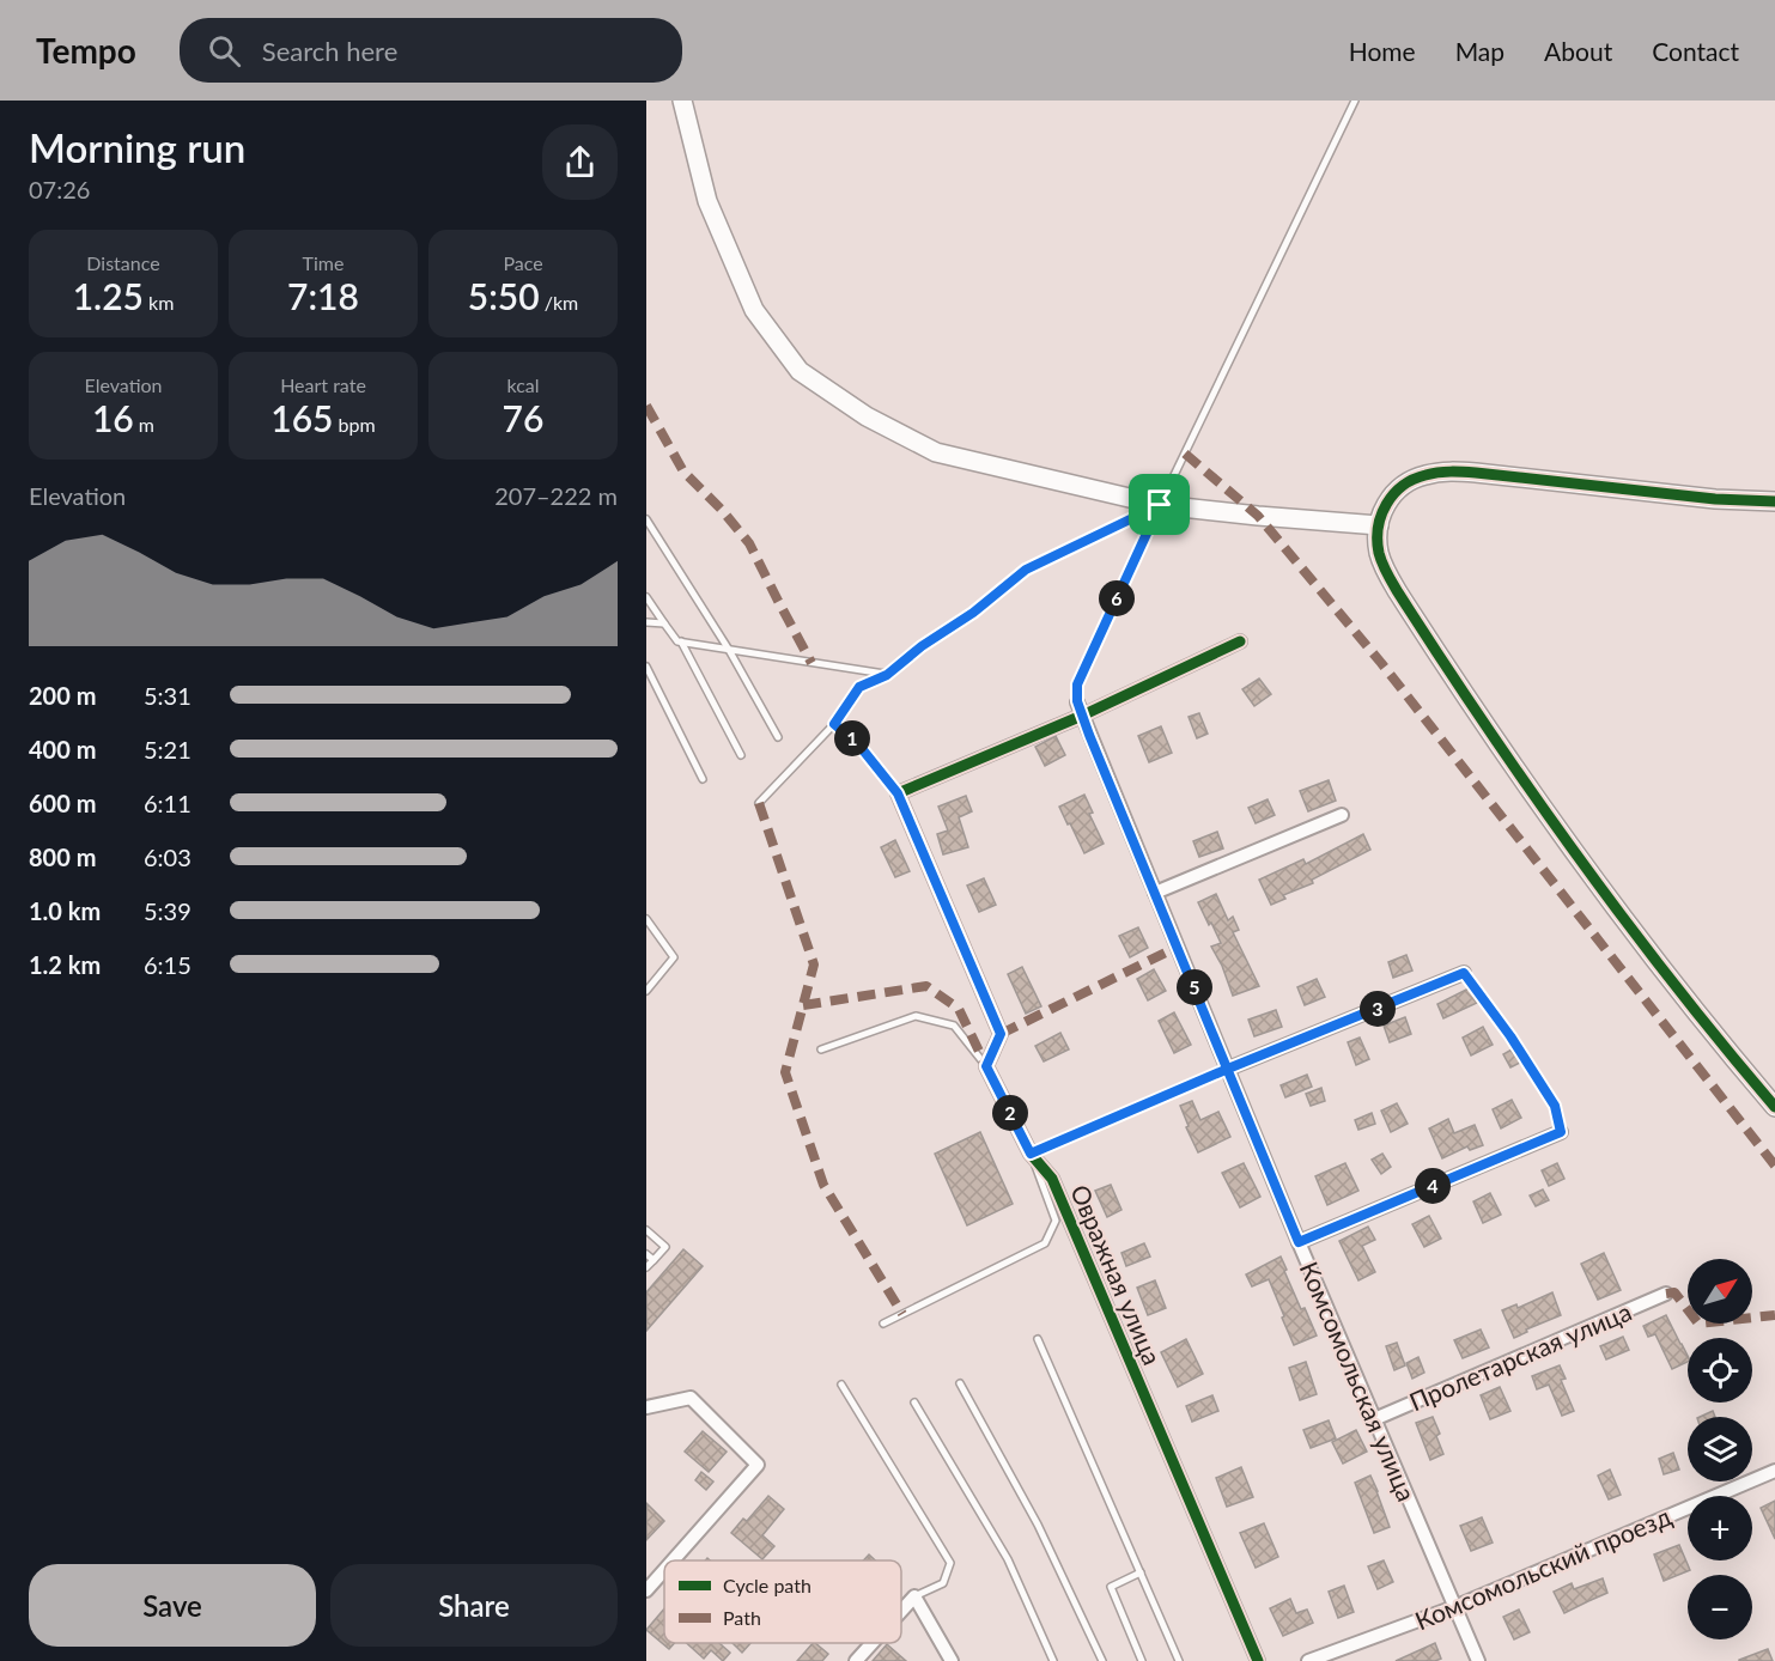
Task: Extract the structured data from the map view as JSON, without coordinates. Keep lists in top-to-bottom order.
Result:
{
  "streets": {
    "street": [
      "Овражная улица",
      "Пролетарская улица",
      "Комсомольская улица",
      "Комсомольский проезд"
    ]
  },
  "crossings": [
    ["Пролетарская улица", "Комсомольская улица"],
    ["Комсомольская улица", "Комсомольский проезд"]
  ],
  "legend": ["Cycle path", "Path"],
  "north": "top right",
  "page": {
    "header": "Tempo",
    "search": "Search here",
    "nav": [
      "Home",
      "Map",
      "About",
      "Contact"
    ],
    "heading": ["Morning run", "07:26"],
    "stats": [
      ["Distance", "1.25 km"],
      ["Time", "7:18"],
      ["Pace", "5:50 /km"],
      ["Elevation", "16 m"],
      ["Heart rate", "165 bpm"],
      ["kcal", "76"]
    ],
    "chart": ["Elevation", "207–222 m"],
    "pins": [
      "6",
      "1",
      "5",
      "3",
      "2",
      "4"
    ],
    "list": [
      {
        "name": "200 m",
        "note": "5:31"
      },
      {
        "name": "400 m",
        "note": "5:21"
      },
      {
        "name": "600 m",
        "note": "6:11"
      },
      {
        "name": "800 m",
        "note": "6:03"
      },
      {
        "name": "1.0 km",
        "note": "5:39"
      },
      {
        "name": "1.2 km",
        "note": "6:15"
      }
    ],
    "map_buttons": ["+", "−"],
    "buttons": ["Save", "Share"]
  }
}
